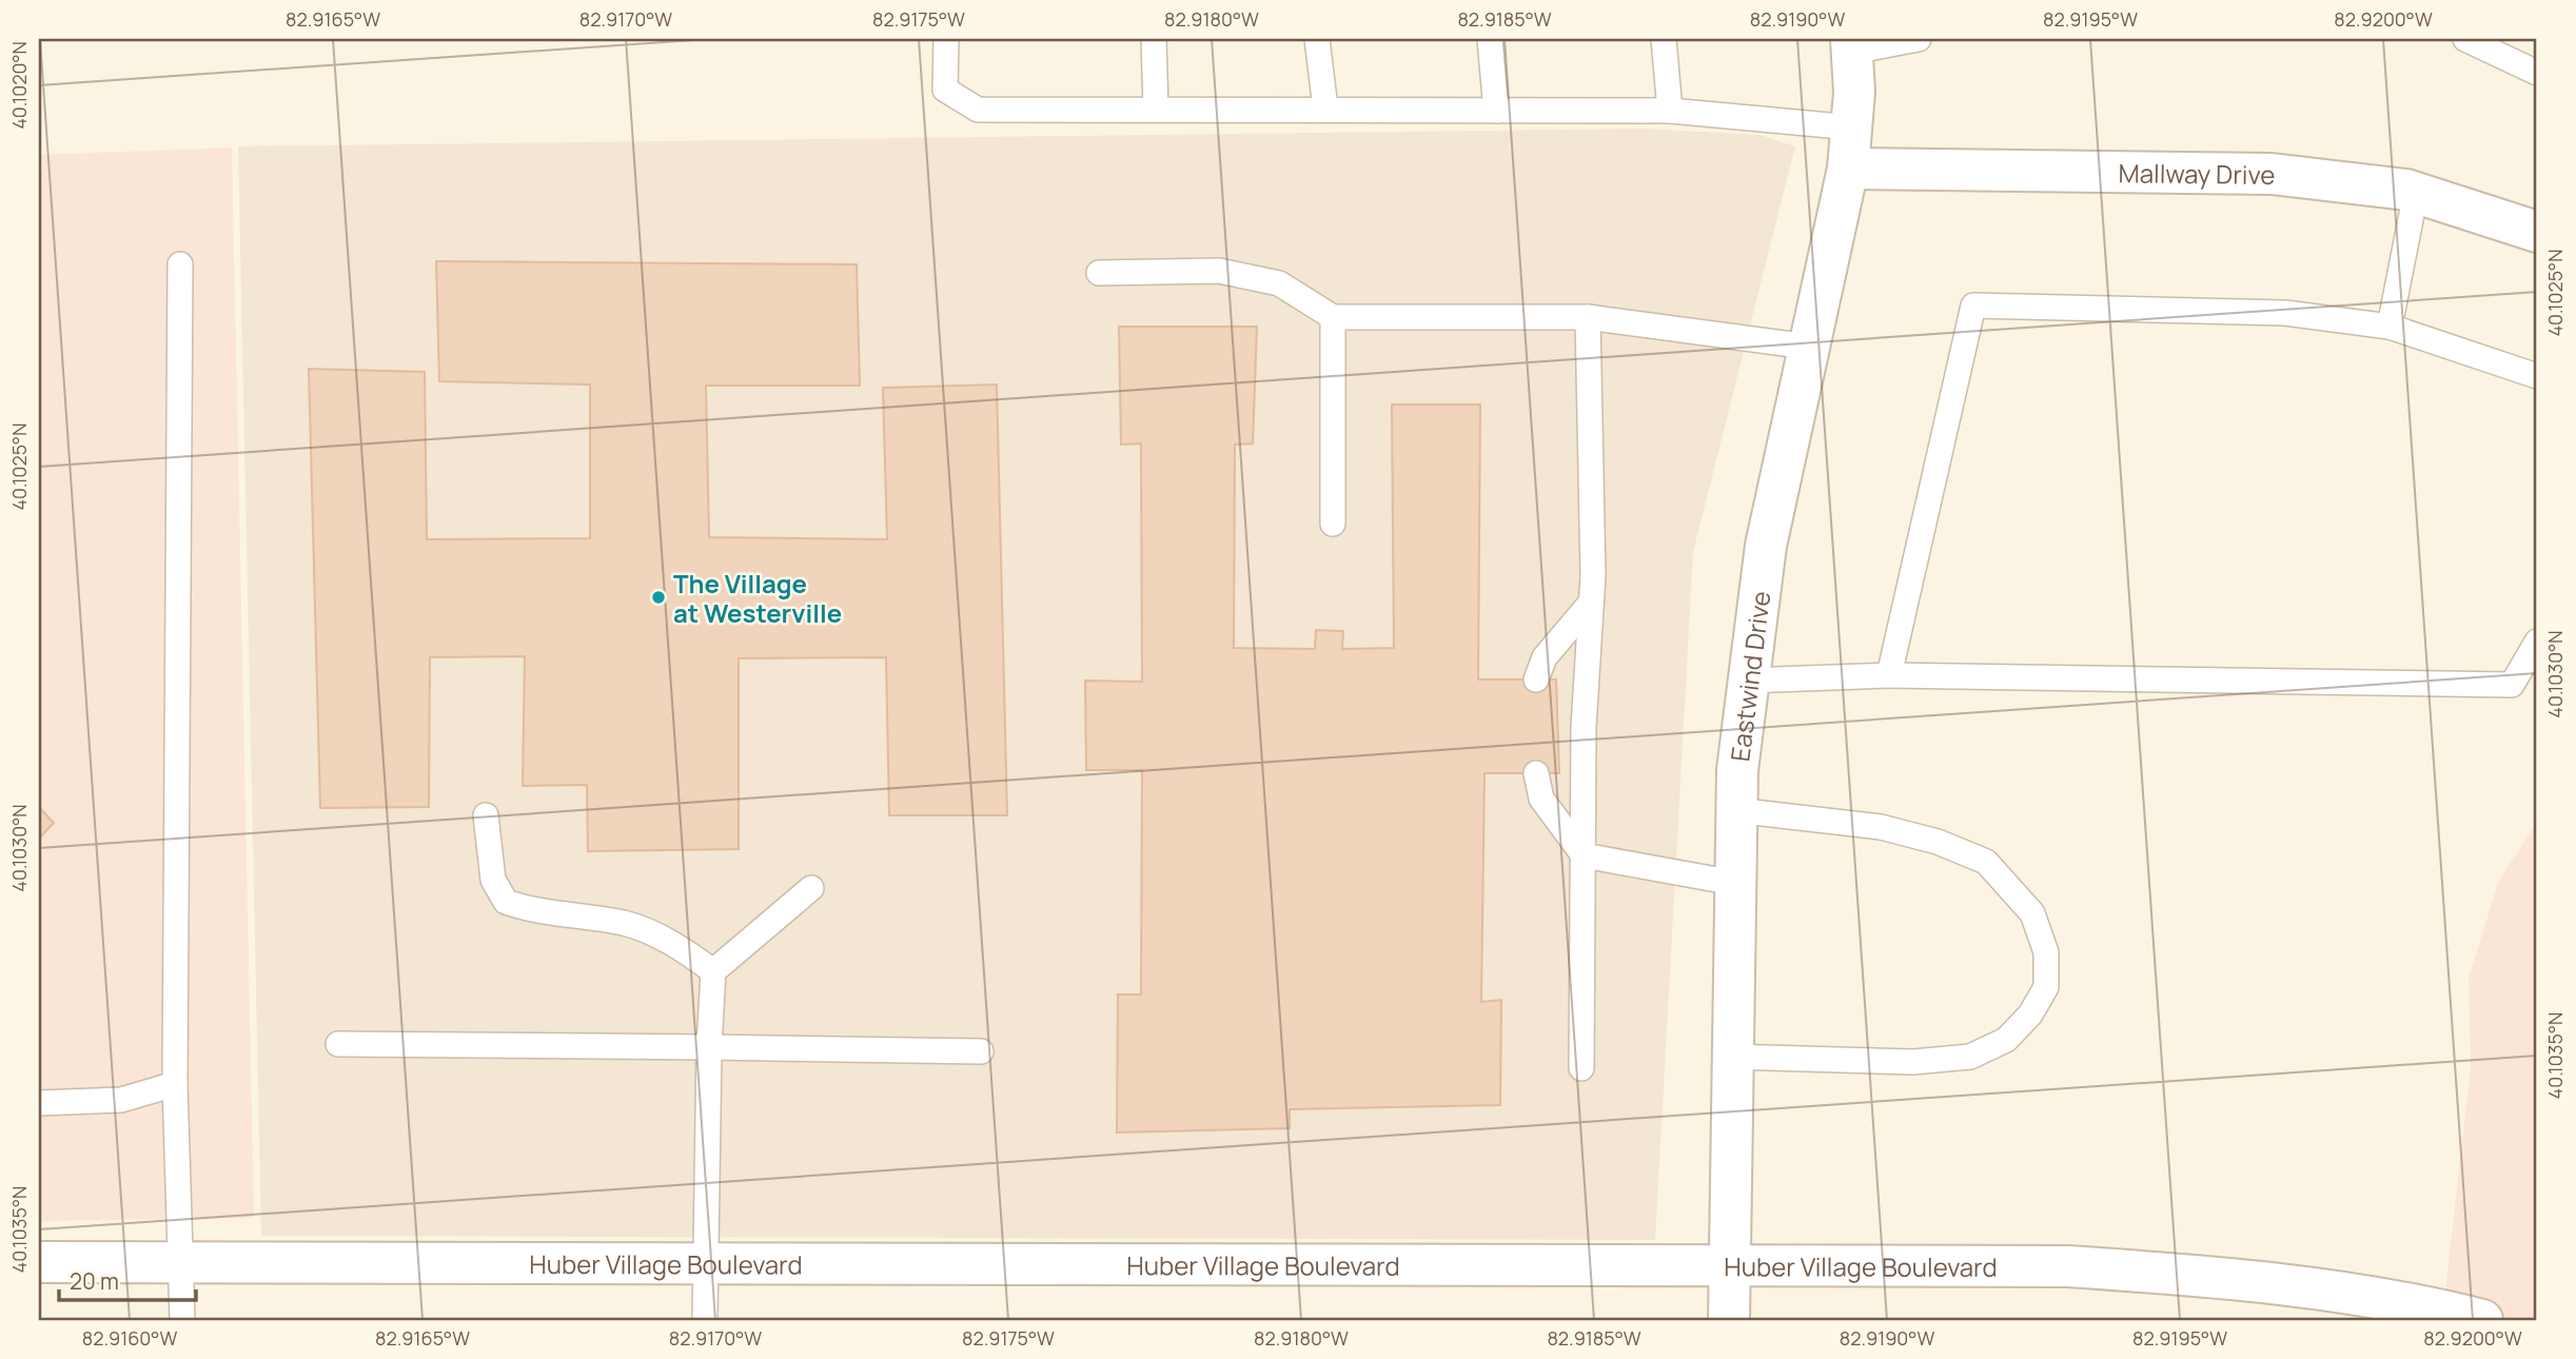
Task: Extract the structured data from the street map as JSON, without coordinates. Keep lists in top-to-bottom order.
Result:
{
  "streets": {
    "street": ["Mallway Drive", "Eastwind Drive", "Huber Village Boulevard"]
  },
  "crossings": [
    ["Mallway Drive", "Eastwind Drive"],
    ["Eastwind Drive", "Huber Village Boulevard"]
  ],
  "places": ["The Village at Westerville"],
  "scale_bar": "20 m",
  "coordinates": [
    "82.9165°W",
    "82.9170°W",
    "82.9175°W",
    "82.9180°W",
    "82.9185°W",
    "82.9190°W",
    "82.9195°W",
    "82.9200°W",
    "40.1020°N",
    "40.1025°N",
    "40.1030°N",
    "40.1035°N",
    "82.9160°W"
  ]
}
